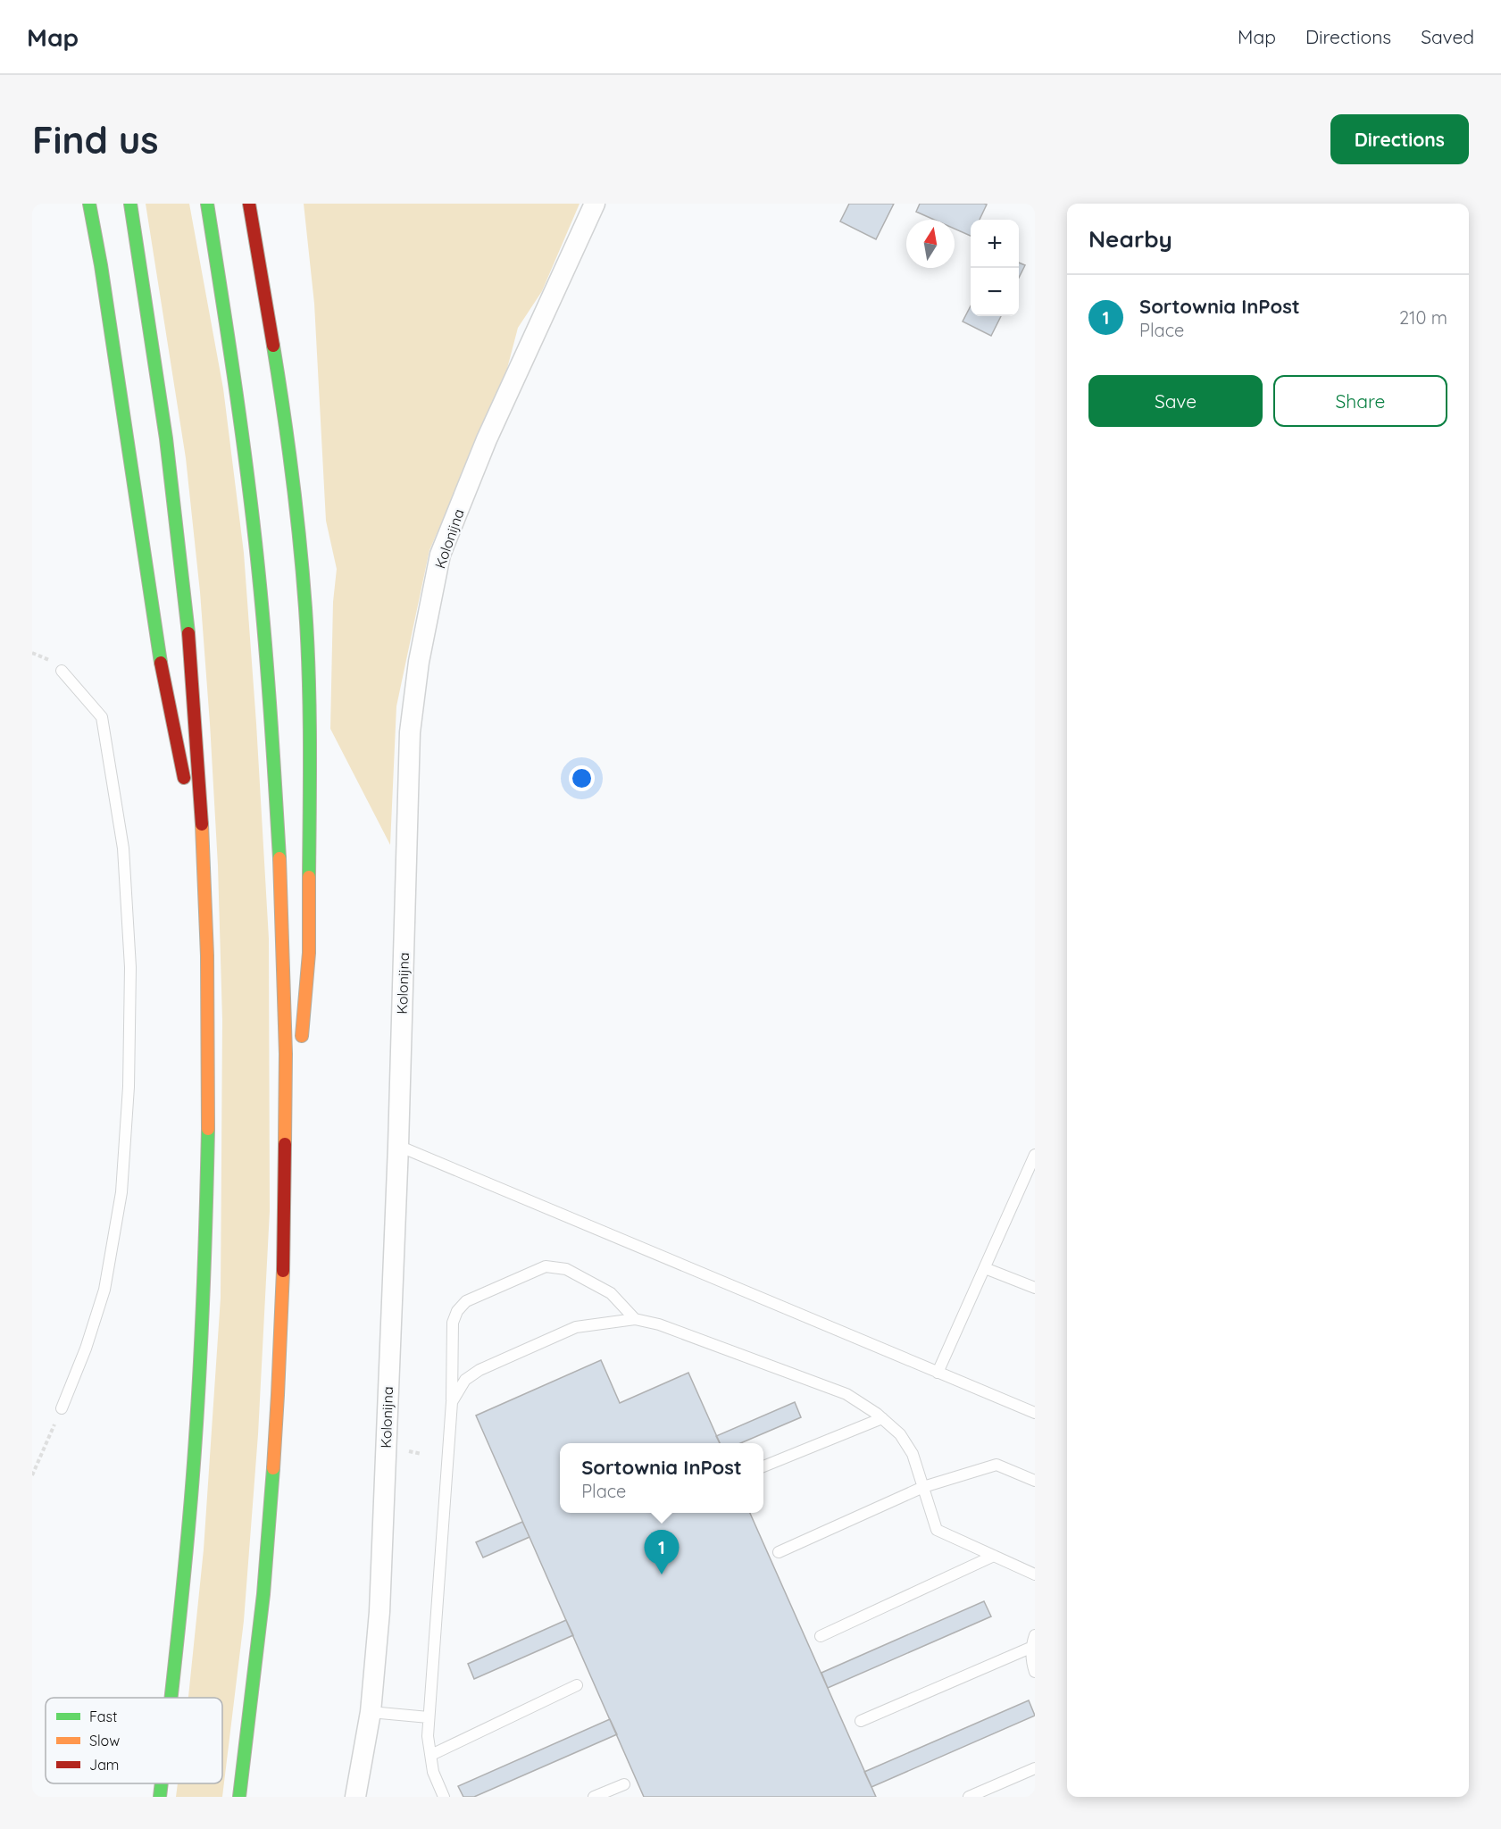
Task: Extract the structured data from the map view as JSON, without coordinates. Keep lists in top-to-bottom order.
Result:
{
  "streets": {
    "street": ["Kolonijna"]
  },
  "legend": ["Fast", "Slow", "Jam"],
  "north": "top",
  "page": {
    "header": "Map",
    "nav": ["Map", "Directions", "Saved"],
    "buttons": [
      "Directions",
      ["Save", "Share"]
    ],
    "title": "Find us",
    "heading": "Nearby",
    "map_buttons": ["+", "−"],
    "list": [
      {
        "mark": "1",
        "name": "Sortownia InPost",
        "note": "Place",
        "value": "210 m"
      }
    ],
    "popup": ["Sortownia InPost", "Place"],
    "pins": "1"
  }
}
